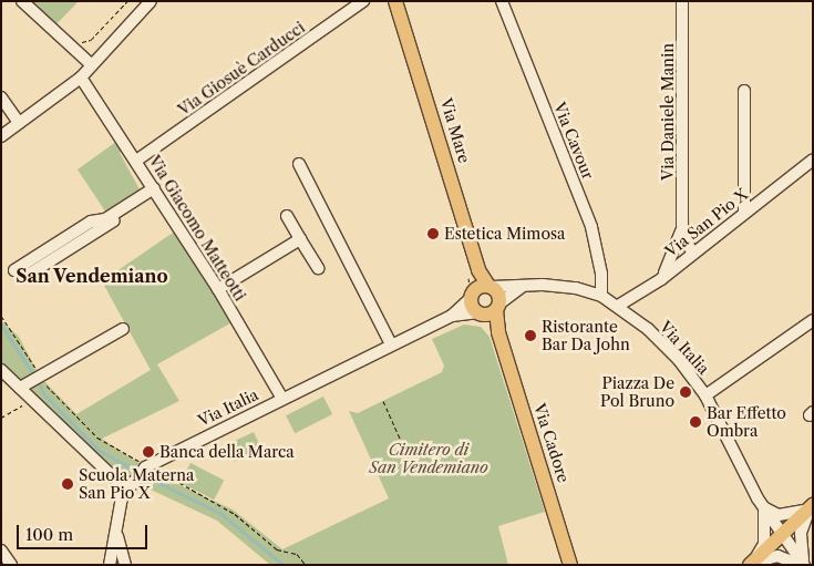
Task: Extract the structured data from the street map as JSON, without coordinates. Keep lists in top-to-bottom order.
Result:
{
  "streets": {
    "main road": ["Via Mare", "Via Cadore"],
    "street": [
      "Via Giosuè Carducci",
      "Via Daniele Manin",
      "Via Cavour",
      "Via San Pio X",
      "Via Giacomo Matteotti",
      "Via Italia"
    ]
  },
  "crossings": [
    ["Via Giosuè Carducci", "Via Giacomo Matteotti"],
    ["Via Daniele Manin", "Via San Pio X"],
    ["Via Mare", "Via Italia"],
    ["Via Mare", "Via Cadore"],
    ["Via Cavour", "Via Italia"],
    ["Via San Pio X", "Via Italia"],
    ["Via Giacomo Matteotti", "Via Italia"],
    ["Via Italia", "Via Cadore"]
  ],
  "districts": ["San Vendemiano"],
  "parks": ["Cimitero di San Vendemiano"],
  "places": [
    "Estetica Mimosa",
    "Ristorante Bar Da John",
    "Piazza De Pol Bruno",
    "Bar Effetto Ombra",
    "Banca della Marca",
    "Scuola Materna San Pio X"
  ],
  "scale_bar": "100 m"
}
